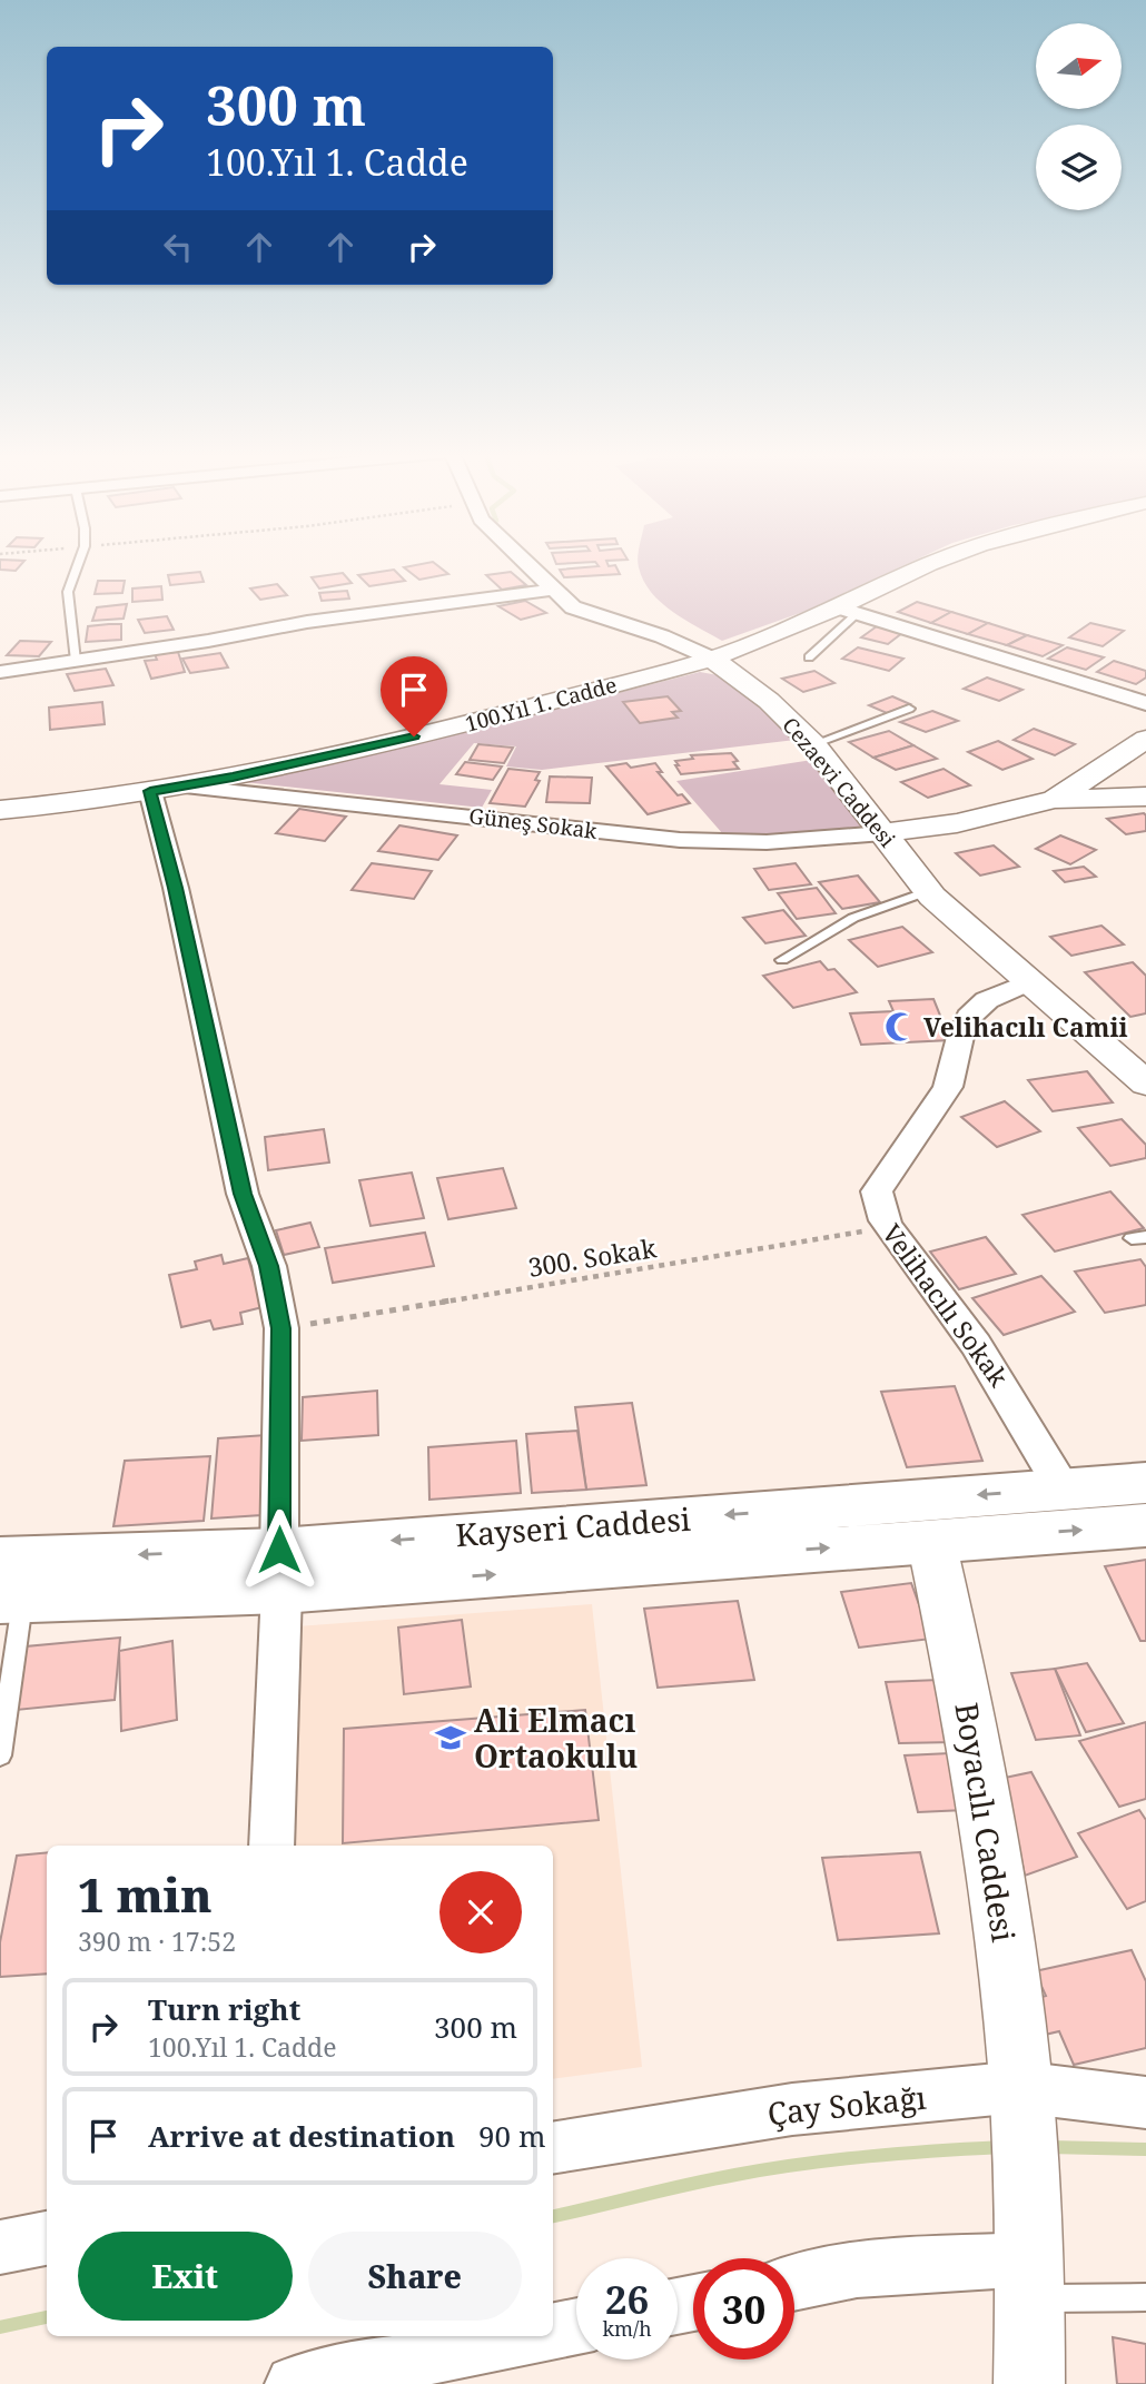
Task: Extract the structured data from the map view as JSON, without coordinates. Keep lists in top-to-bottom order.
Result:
{
  "streets": {
    "main road": ["Kayseri Caddesi"],
    "street": [
      "100.Yıl 1. Cadde",
      "Cezaevi Caddesi",
      "Güneş Sokak",
      "Velihacılı Sokak",
      "Boyacılı Caddesi",
      "Çay Sokağı"
    ],
    "path": ["300. Sokak"]
  },
  "crossings": [
    ["100.Yıl 1. Cadde", "Cezaevi Caddesi"],
    ["100.Yıl 1. Cadde", "Güneş Sokak"],
    ["Cezaevi Caddesi", "Güneş Sokak"],
    ["Cezaevi Caddesi", "Velihacılı Sokak"],
    ["300. Sokak", "Velihacılı Sokak"],
    ["Velihacılı Sokak", "Kayseri Caddesi"],
    ["Kayseri Caddesi", "Boyacılı Caddesi"],
    ["Boyacılı Caddesi", "Çay Sokağı"]
  ],
  "places": {
    "mosque": ["Velihacılı Camii"],
    "school or university": ["Ali Elmacı Ortaokulu"]
  },
  "north": "right",
  "page": {
    "turn": ["300 m", "100.Yıl 1. Cadde"],
    "heading": ["1 min", "390 m · 17:52"],
    "list": [
      {
        "name": "Turn right",
        "note": "100.Yıl 1. Cadde",
        "value": "300 m"
      },
      {
        "name": "Arrive at destination",
        "value": "90 m"
      }
    ],
    "buttons": ["Exit", "Share"],
    "speed": "26 km/h",
    "limit": "30"
  }
}
